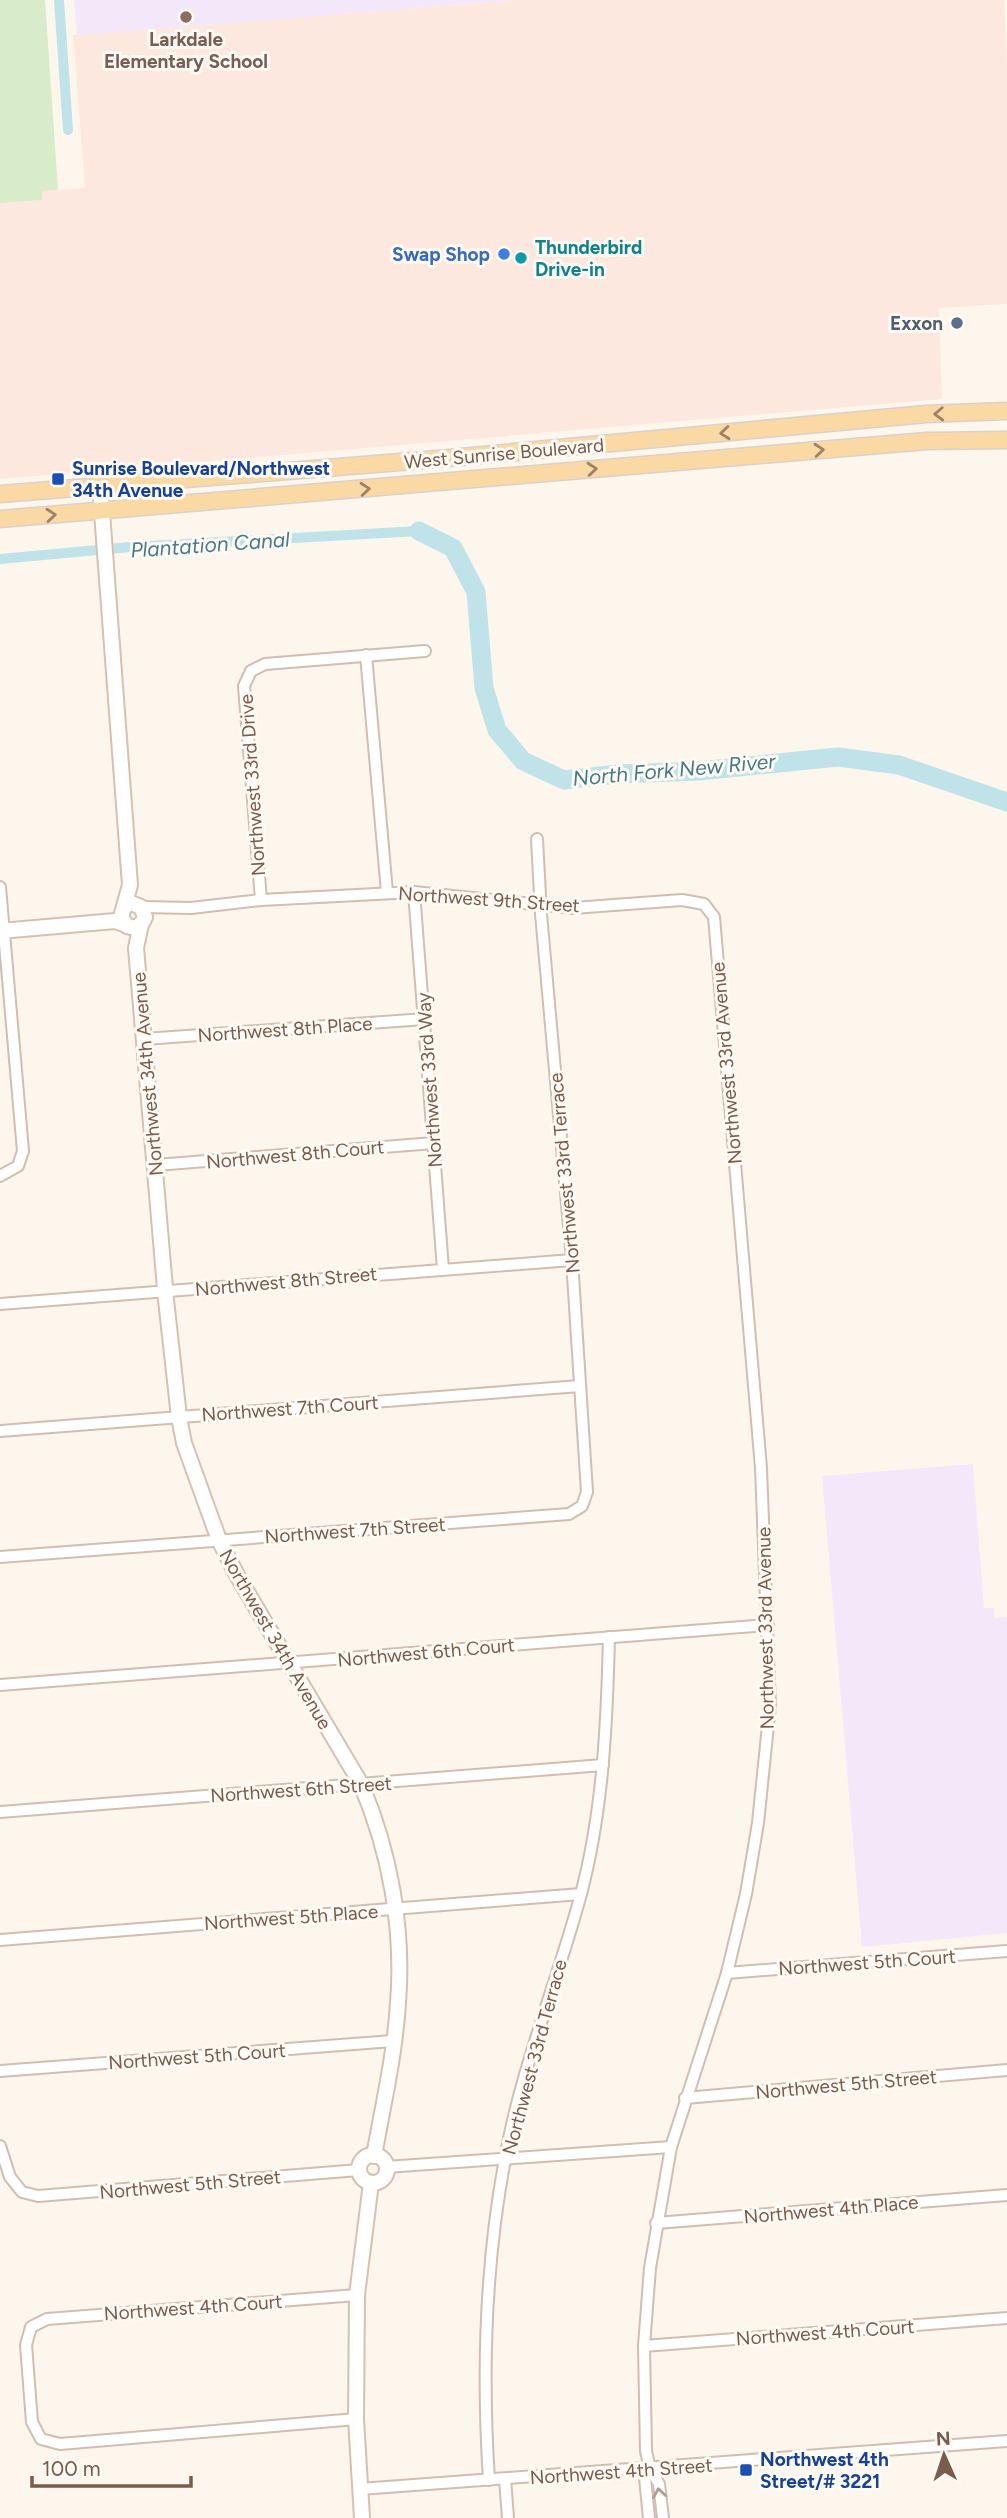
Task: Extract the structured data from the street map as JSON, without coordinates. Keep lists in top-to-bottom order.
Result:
{
  "streets": {
    "main road": ["West Sunrise Boulevard"],
    "street": [
      "Northwest 33rd Drive",
      "Northwest 9th Street",
      "Northwest 8th Place",
      "Northwest 33rd Avenue",
      "Northwest 34th Avenue",
      "Northwest 33rd Way",
      "Northwest 8th Court",
      "Northwest 33rd Terrace",
      "Northwest 8th Street",
      "Northwest 7th Court",
      "Northwest 7th Street",
      "Northwest 6th Court",
      "Northwest 6th Street",
      "Northwest 5th Place",
      "Northwest 5th Court",
      "Northwest 5th Street",
      "Northwest 4th Place",
      "Northwest 4th Court",
      "Northwest 4th Street"
    ]
  },
  "crossings": [
    ["Northwest 33rd Drive", "Northwest 9th Street"],
    ["Northwest 9th Street", "Northwest 33rd Avenue"],
    ["Northwest 9th Street", "Northwest 34th Avenue"],
    ["Northwest 9th Street", "Northwest 33rd Way"],
    ["Northwest 9th Street", "Northwest 33rd Terrace"],
    ["Northwest 8th Place", "Northwest 34th Avenue"],
    ["Northwest 8th Place", "Northwest 33rd Way"],
    ["Northwest 33rd Avenue", "Northwest 6th Court"],
    ["Northwest 33rd Avenue", "Northwest 5th Court"],
    ["Northwest 33rd Avenue", "Northwest 5th Street"],
    ["Northwest 33rd Avenue", "Northwest 4th Place"],
    ["Northwest 33rd Avenue", "Northwest 4th Court"],
    ["Northwest 33rd Avenue", "Northwest 4th Street"],
    ["Northwest 34th Avenue", "Northwest 8th Court"],
    ["Northwest 34th Avenue", "Northwest 8th Street"],
    ["Northwest 34th Avenue", "Northwest 7th Court"],
    ["Northwest 34th Avenue", "Northwest 7th Street"],
    ["Northwest 34th Avenue", "Northwest 6th Court"],
    ["Northwest 34th Avenue", "Northwest 6th Street"],
    ["Northwest 34th Avenue", "Northwest 5th Place"],
    ["Northwest 34th Avenue", "Northwest 5th Court"],
    ["Northwest 34th Avenue", "Northwest 5th Street"],
    ["Northwest 33rd Way", "Northwest 8th Court"],
    ["Northwest 33rd Way", "Northwest 8th Street"],
    ["Northwest 33rd Terrace", "Northwest 8th Street"],
    ["Northwest 33rd Terrace", "Northwest 7th Court"],
    ["Northwest 33rd Terrace", "Northwest 7th Street"],
    ["Northwest 33rd Terrace", "Northwest 6th Court"],
    ["Northwest 33rd Terrace", "Northwest 6th Street"],
    ["Northwest 33rd Terrace", "Northwest 5th Place"],
    ["Northwest 33rd Terrace", "Northwest 4th Street"]
  ],
  "water": ["Plantation Canal", "North Fork New River"],
  "places": {
    "other": [
      "Larkdale Elementary School",
      "Swap Shop",
      "Thunderbird Drive-in",
      "Exxon"
    ],
    "transit": ["Sunrise Boulevard/Northwest 34th Avenue", "Northwest 4th Street/# 3221"]
  },
  "scale_bar": "100 m",
  "north": "top"
}
